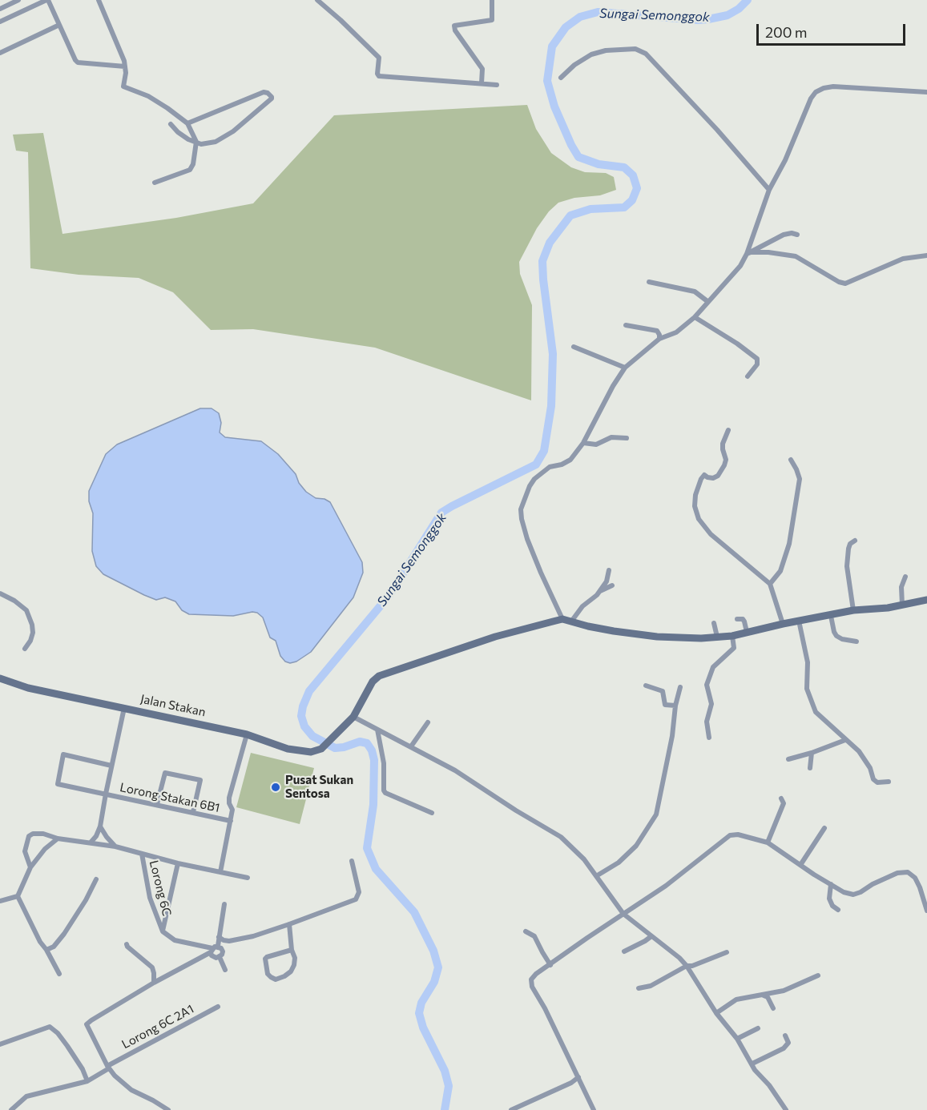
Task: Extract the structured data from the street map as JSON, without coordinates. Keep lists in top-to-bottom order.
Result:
{
  "streets": {
    "main road": ["Jalan Stakan"],
    "street": ["Lorong Stakan 6B1", "Lorong 6C", "Lorong 6C 2A1"]
  },
  "water": ["Sungai Semonggok"],
  "places": ["Pusat Sukan Sentosa"],
  "scale_bar": "200 m"
}
